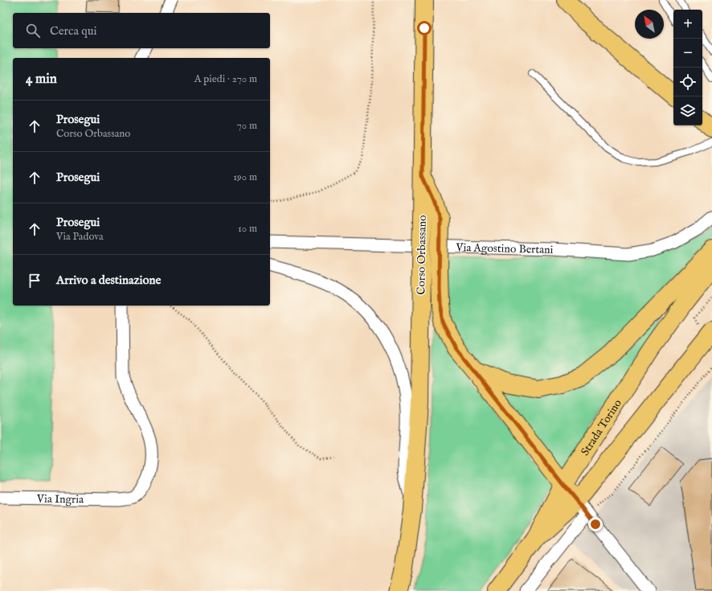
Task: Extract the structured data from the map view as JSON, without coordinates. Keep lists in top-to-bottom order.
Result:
{
  "streets": {
    "main road": ["Corso Orbassano", "Strada Torino"],
    "street": ["Via Agostino Bertani", "Via Ingria"]
  },
  "north": "top left",
  "page": {
    "map_buttons": ["+", "−"],
    "search": "Cerca qui",
    "heading": ["4 min", "A piedi · 270 m"],
    "list": [
      ["Prosegui", "Corso Orbassano", "70 m"],
      ["Prosegui", "190 m"],
      ["Prosegui", "Via Padova", "10 m"],
      "Arrivo a destinazione"
    ]
  }
}
